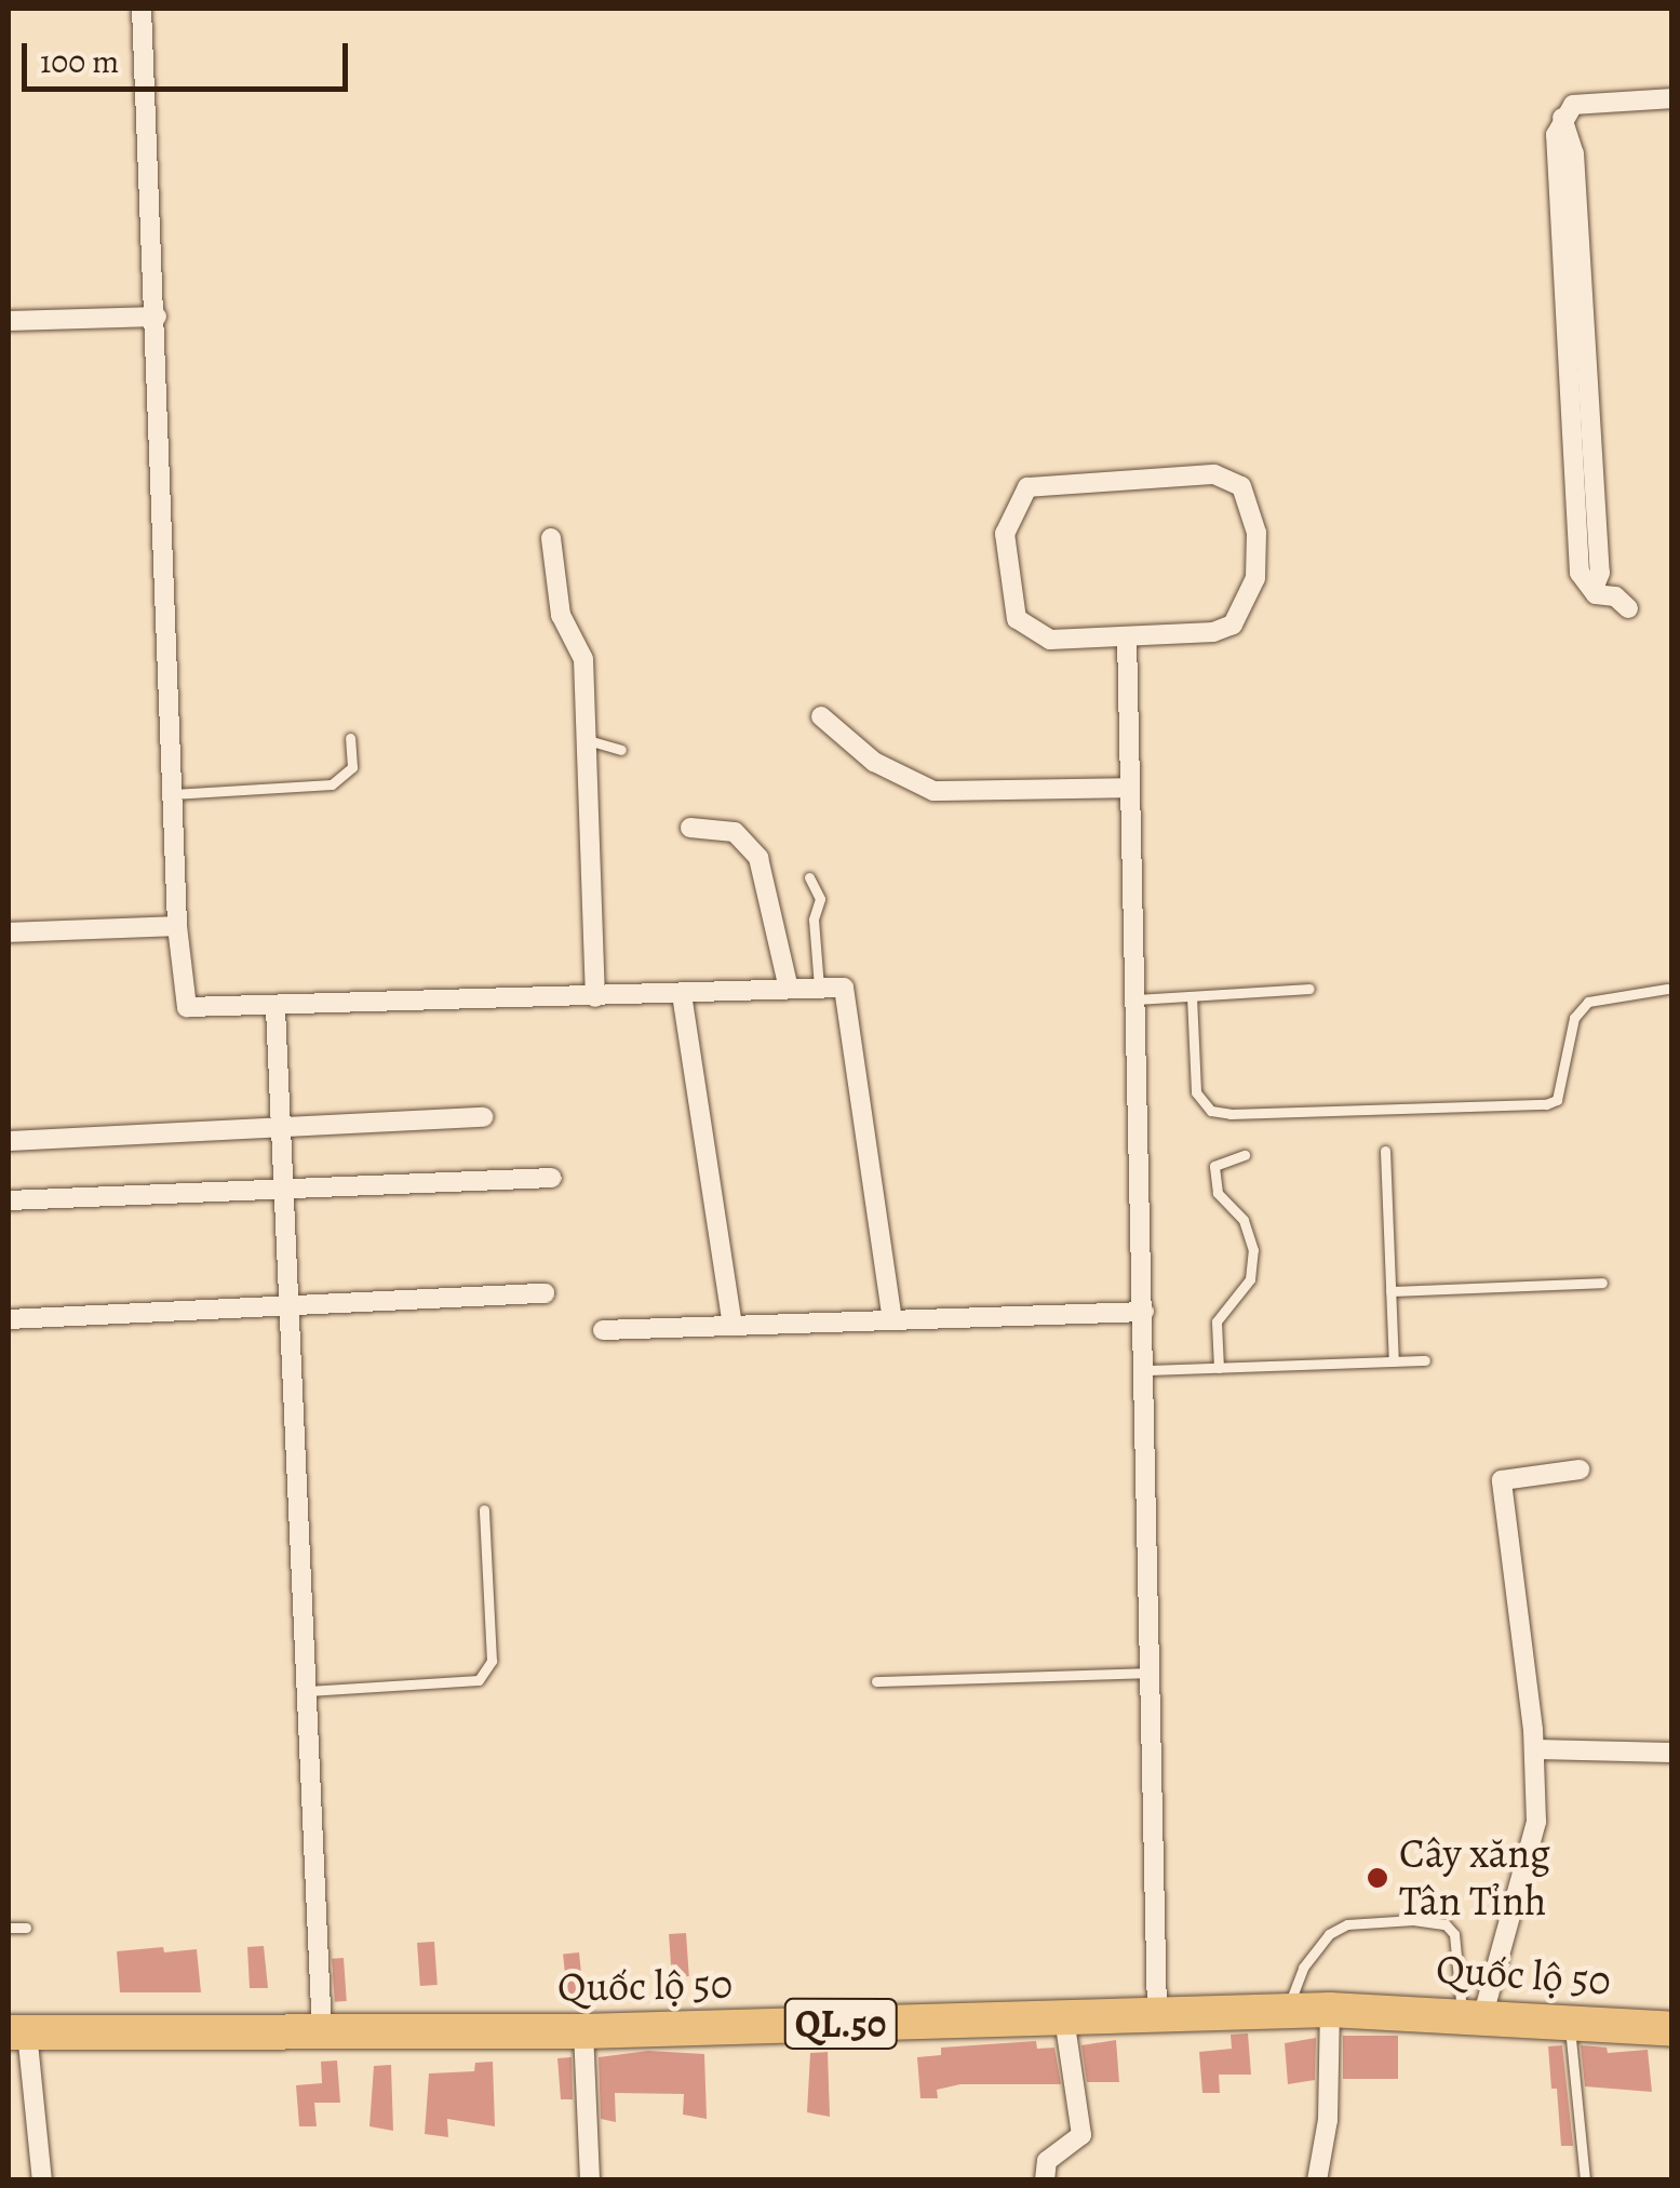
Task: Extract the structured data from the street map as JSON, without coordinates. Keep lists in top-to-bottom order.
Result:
{
  "streets": {
    "highway": ["Quốc lộ 50", "QL.50"]
  },
  "places": ["Cây xăng Tân Tỉnh"],
  "scale_bar": "100 m"
}
